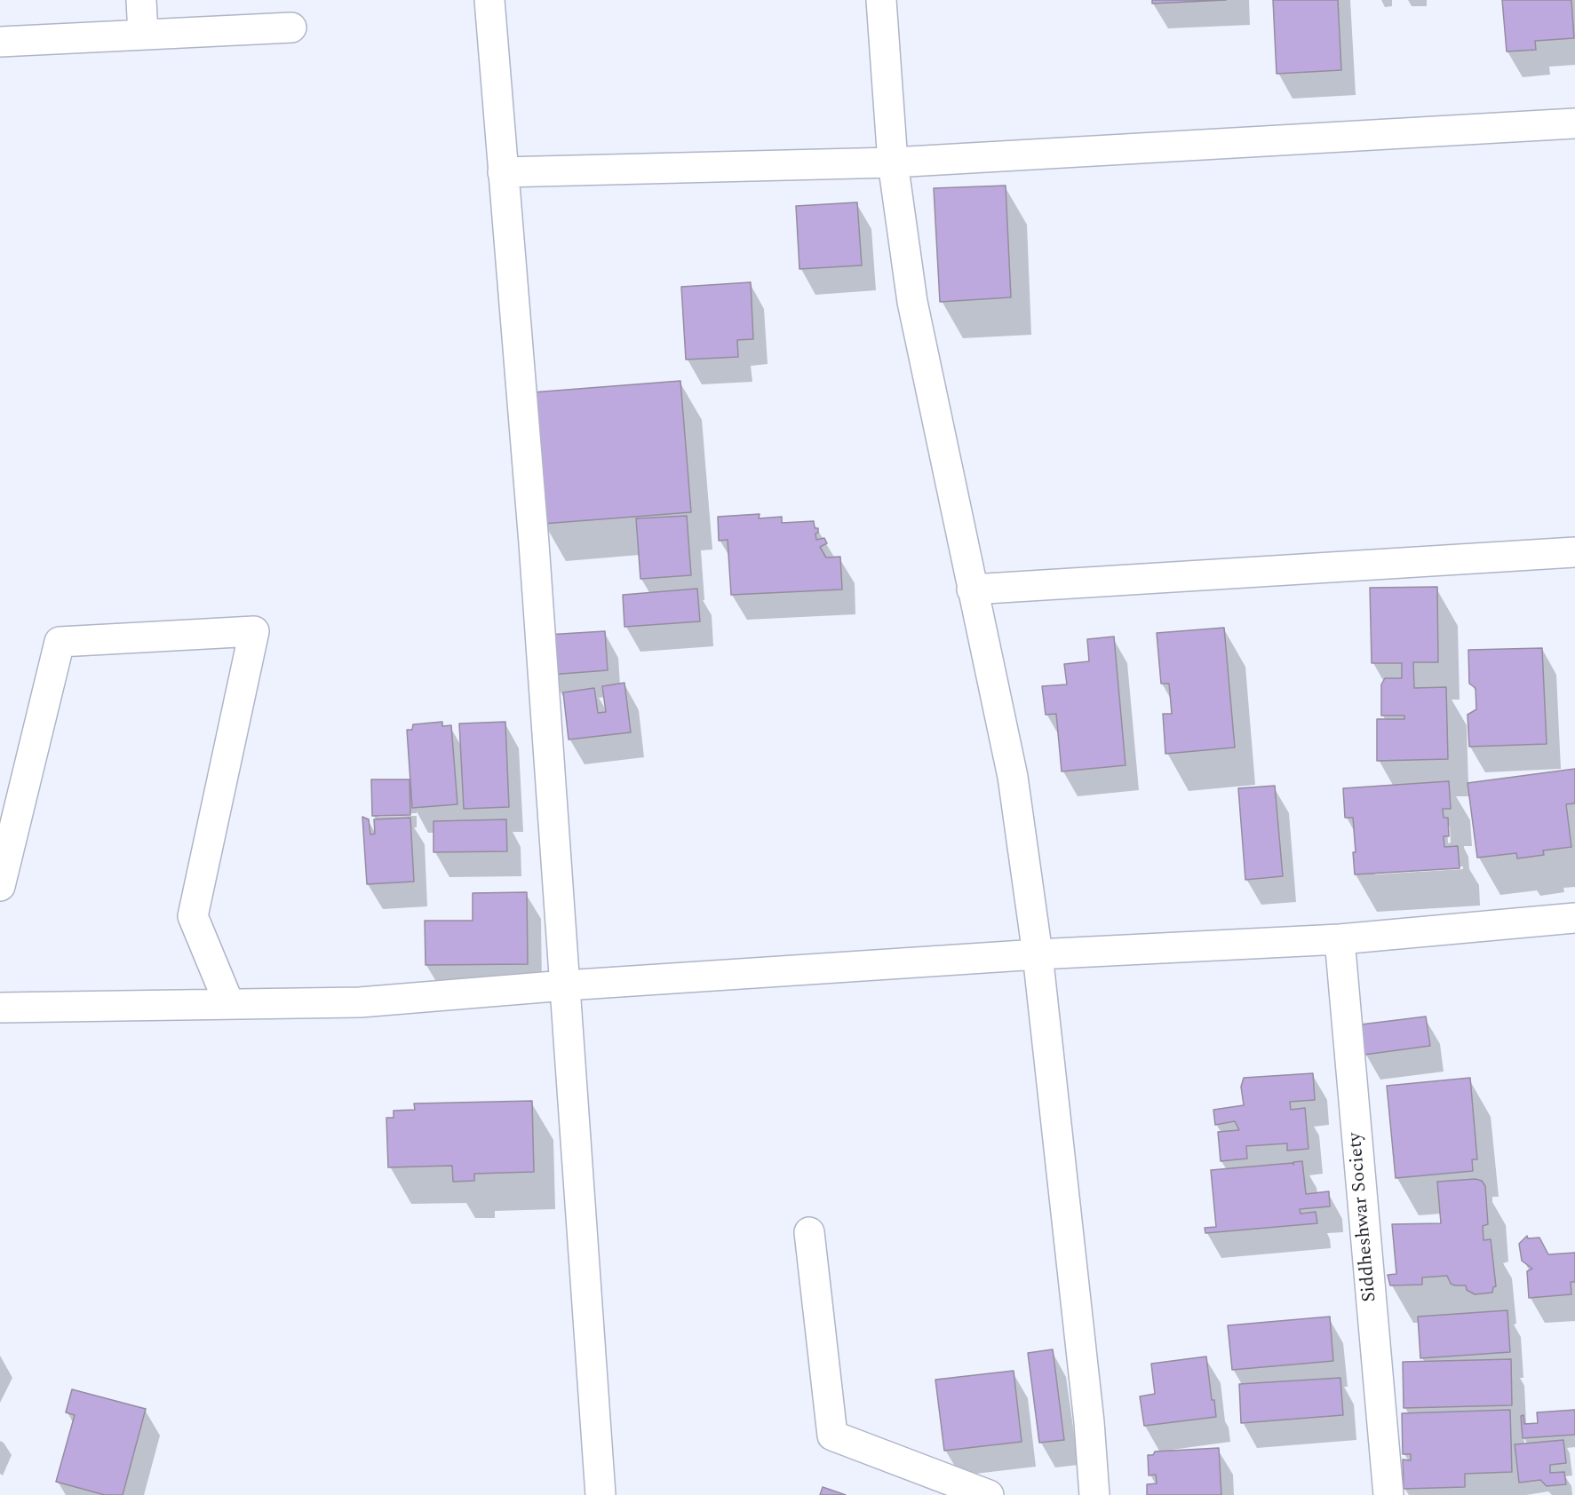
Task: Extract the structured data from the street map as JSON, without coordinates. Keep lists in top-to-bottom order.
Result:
{
  "streets": {
    "street": ["Siddheshwar Society"]
  }
}
